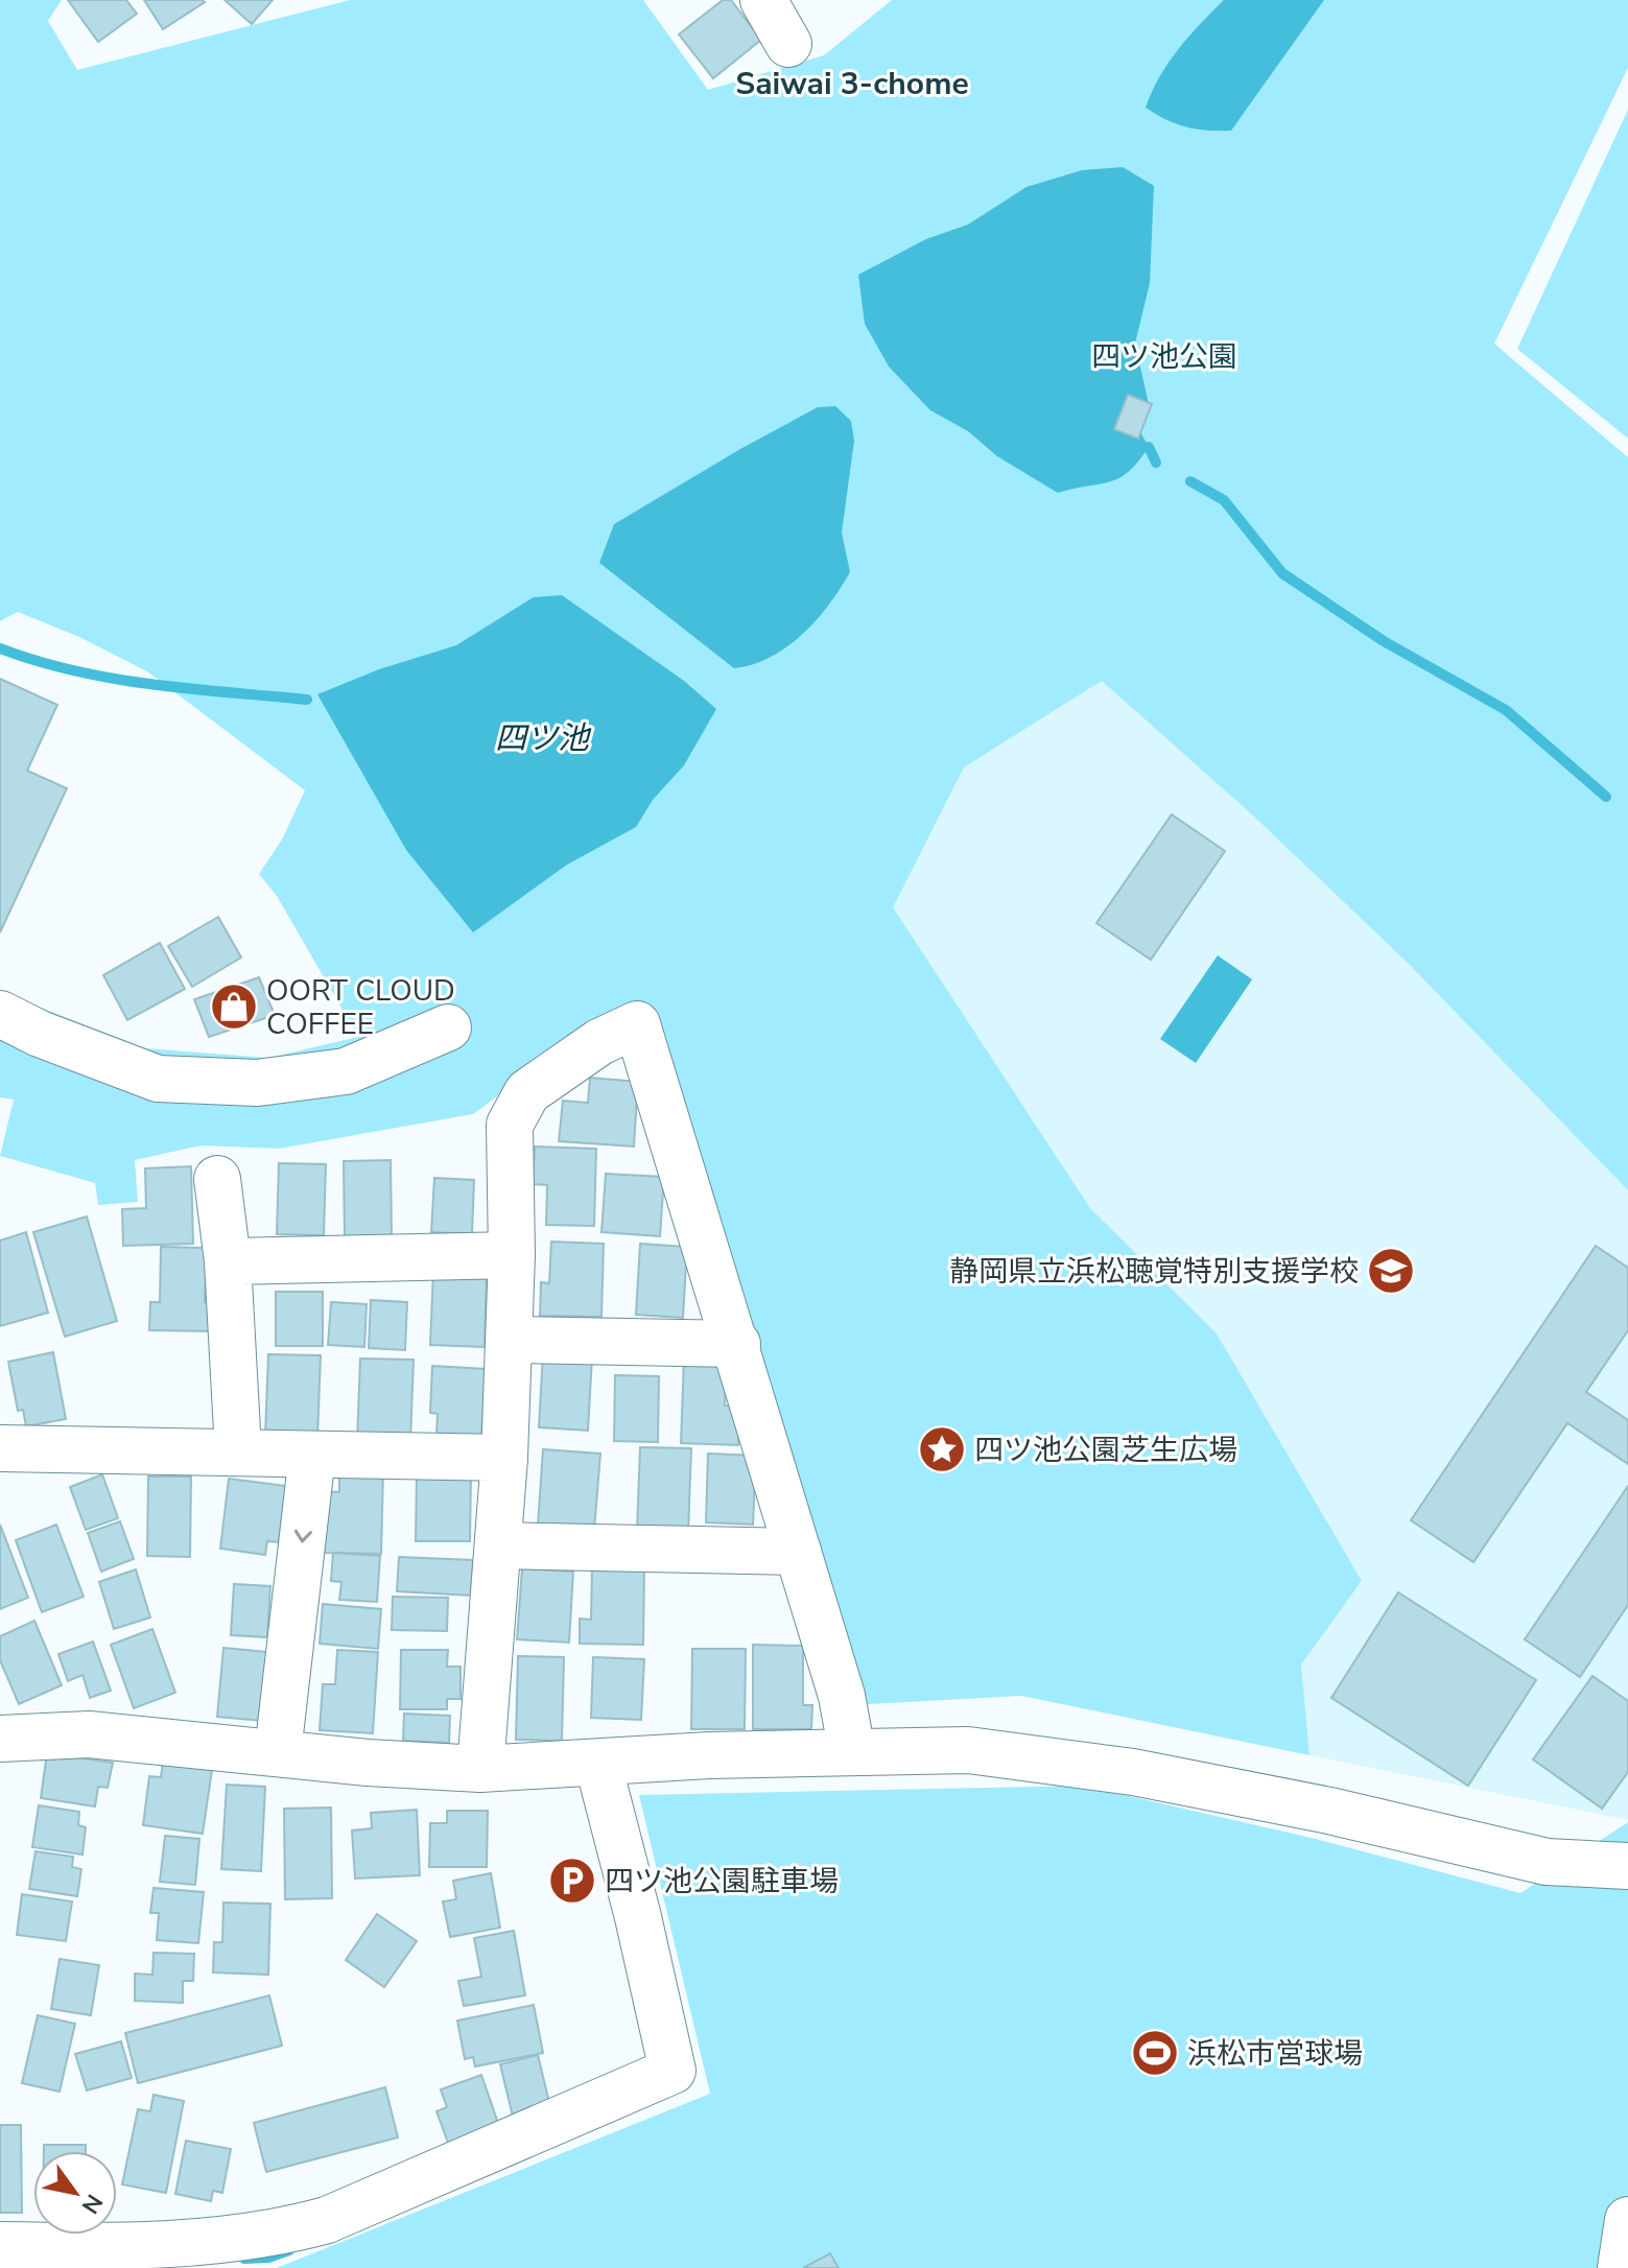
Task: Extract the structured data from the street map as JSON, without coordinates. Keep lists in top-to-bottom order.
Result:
{
  "districts": ["Saiwai 3-chome"],
  "water": ["四ツ池"],
  "parks": ["四ツ池公園"],
  "places": {
    "shop": ["OORT CLOUD COFFEE"],
    "school or university": ["静岡県立浜松聴覚特別支援学校"],
    "place": ["四ツ池公園芝生広場"],
    "parking": ["四ツ池公園駐車場"],
    "sports": ["浜松市営球場"]
  },
  "north": "bottom right"
}
